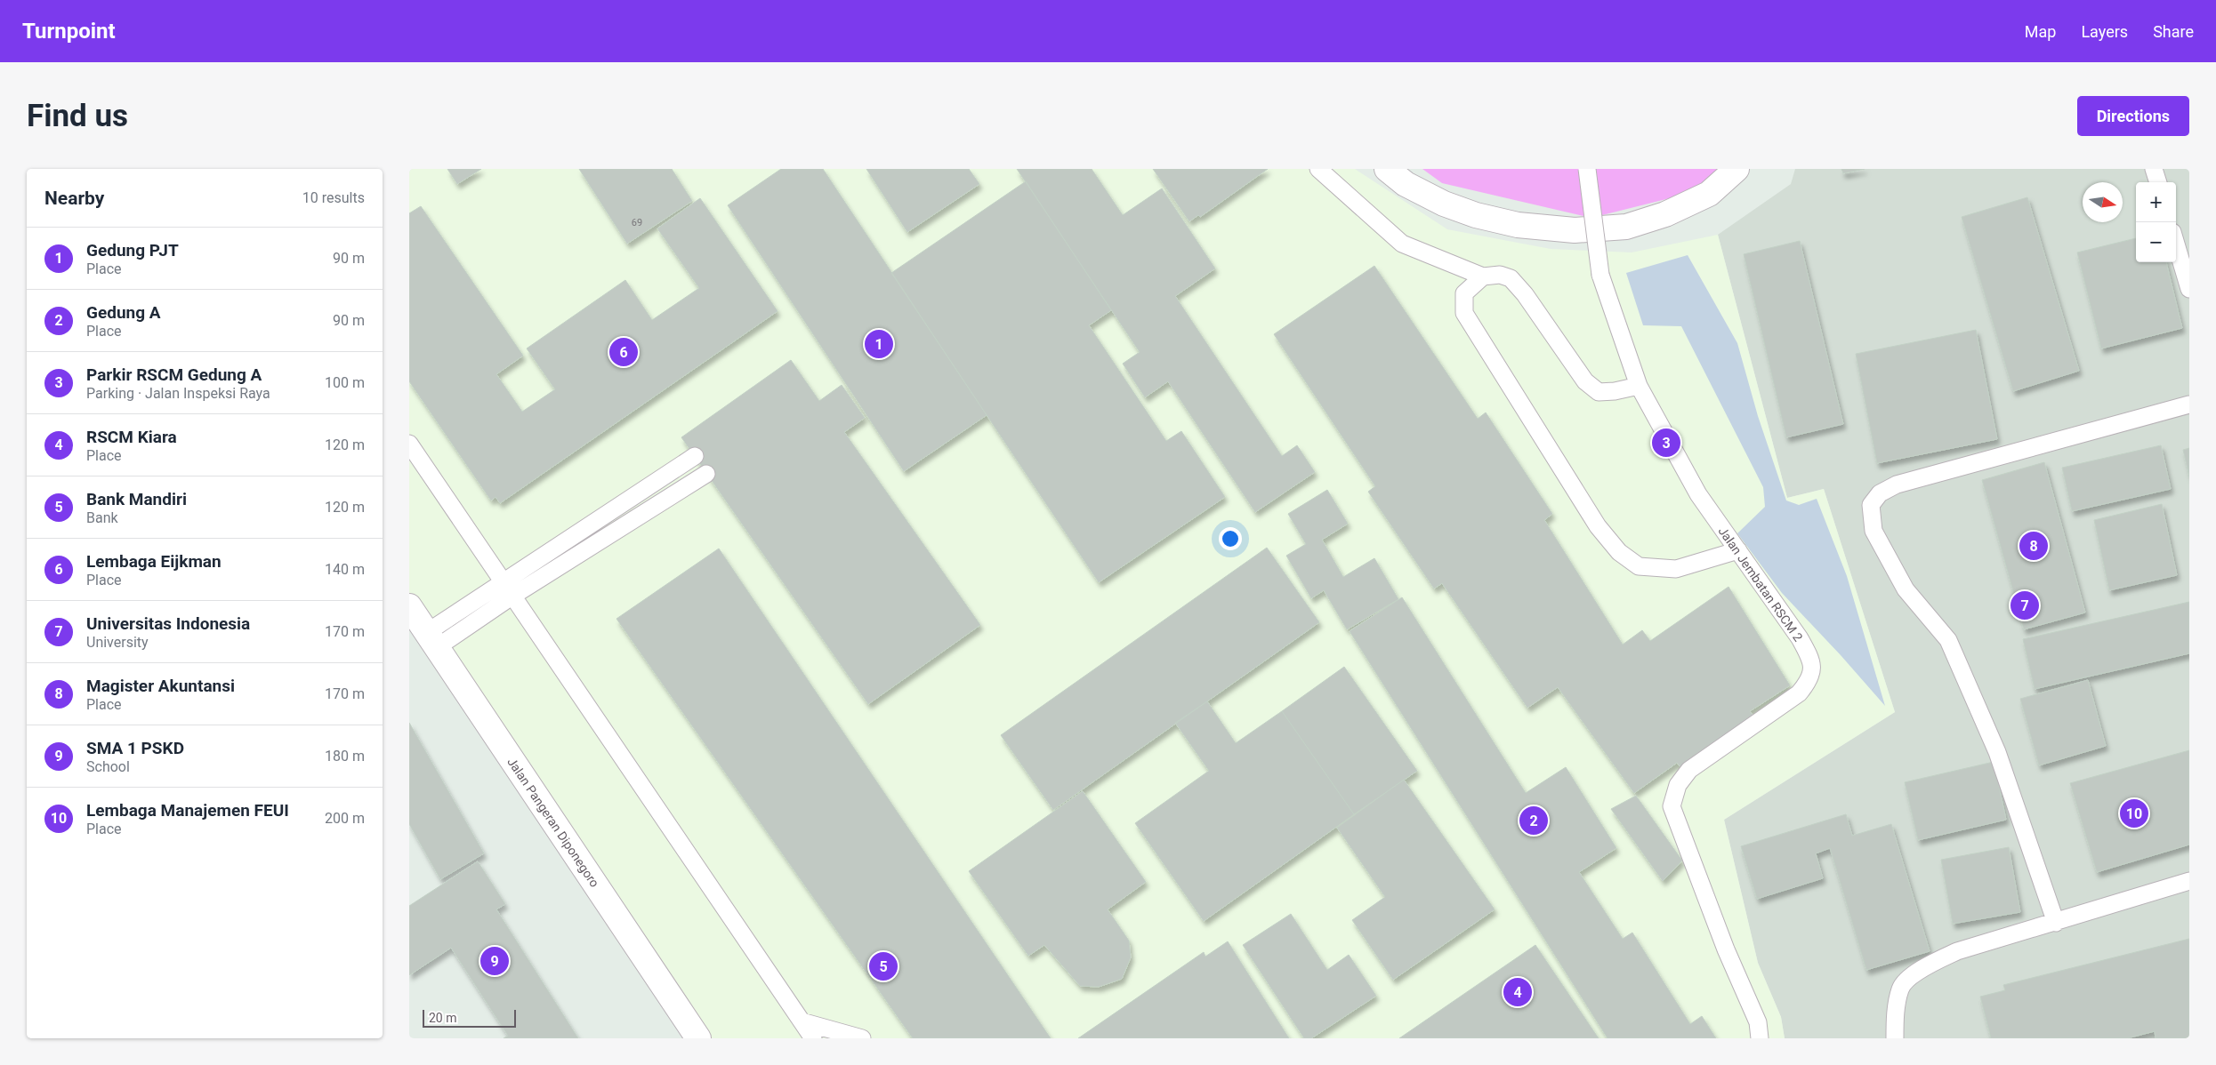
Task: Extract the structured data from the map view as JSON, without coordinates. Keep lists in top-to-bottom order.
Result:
{
  "streets": {
    "main road": ["Jalan Pangeran Diponegoro"],
    "lane": ["Jalan Jembatan RSCM 2"]
  },
  "house_numbers": ["69"],
  "scale_bar": "20 m",
  "north": "right",
  "page": {
    "header": "Turnpoint",
    "nav": ["Map", "Layers", "Share"],
    "buttons": "Directions",
    "title": "Find us",
    "heading": ["Nearby", "10 results"],
    "map_buttons": ["+", "−"],
    "list": [
      {
        "mark": "1",
        "name": "Gedung PJT",
        "note": "Place",
        "value": "90 m"
      },
      {
        "mark": "2",
        "name": "Gedung A",
        "note": "Place",
        "value": "90 m"
      },
      {
        "mark": "3",
        "name": "Parkir RSCM Gedung A",
        "note": "Parking · Jalan Inspeksi Raya",
        "value": "100 m"
      },
      {
        "mark": "4",
        "name": "RSCM Kiara",
        "note": "Place",
        "value": "120 m"
      },
      {
        "mark": "5",
        "name": "Bank Mandiri",
        "note": "Bank",
        "value": "120 m"
      },
      {
        "mark": "6",
        "name": "Lembaga Eijkman",
        "note": "Place",
        "value": "140 m"
      },
      {
        "mark": "7",
        "name": "Universitas Indonesia",
        "note": "University",
        "value": "170 m"
      },
      {
        "mark": "8",
        "name": "Magister Akuntansi",
        "note": "Place",
        "value": "170 m"
      },
      {
        "mark": "9",
        "name": "SMA 1 PSKD",
        "note": "School",
        "value": "180 m"
      },
      {
        "mark": "10",
        "name": "Lembaga Manajemen FEUI",
        "note": "Place",
        "value": "200 m"
      }
    ],
    "pins": [
      "1",
      "6",
      "3",
      "8",
      "7",
      "10",
      "2",
      "9",
      "5",
      "4"
    ],
    "scale": "20 m"
  }
}
